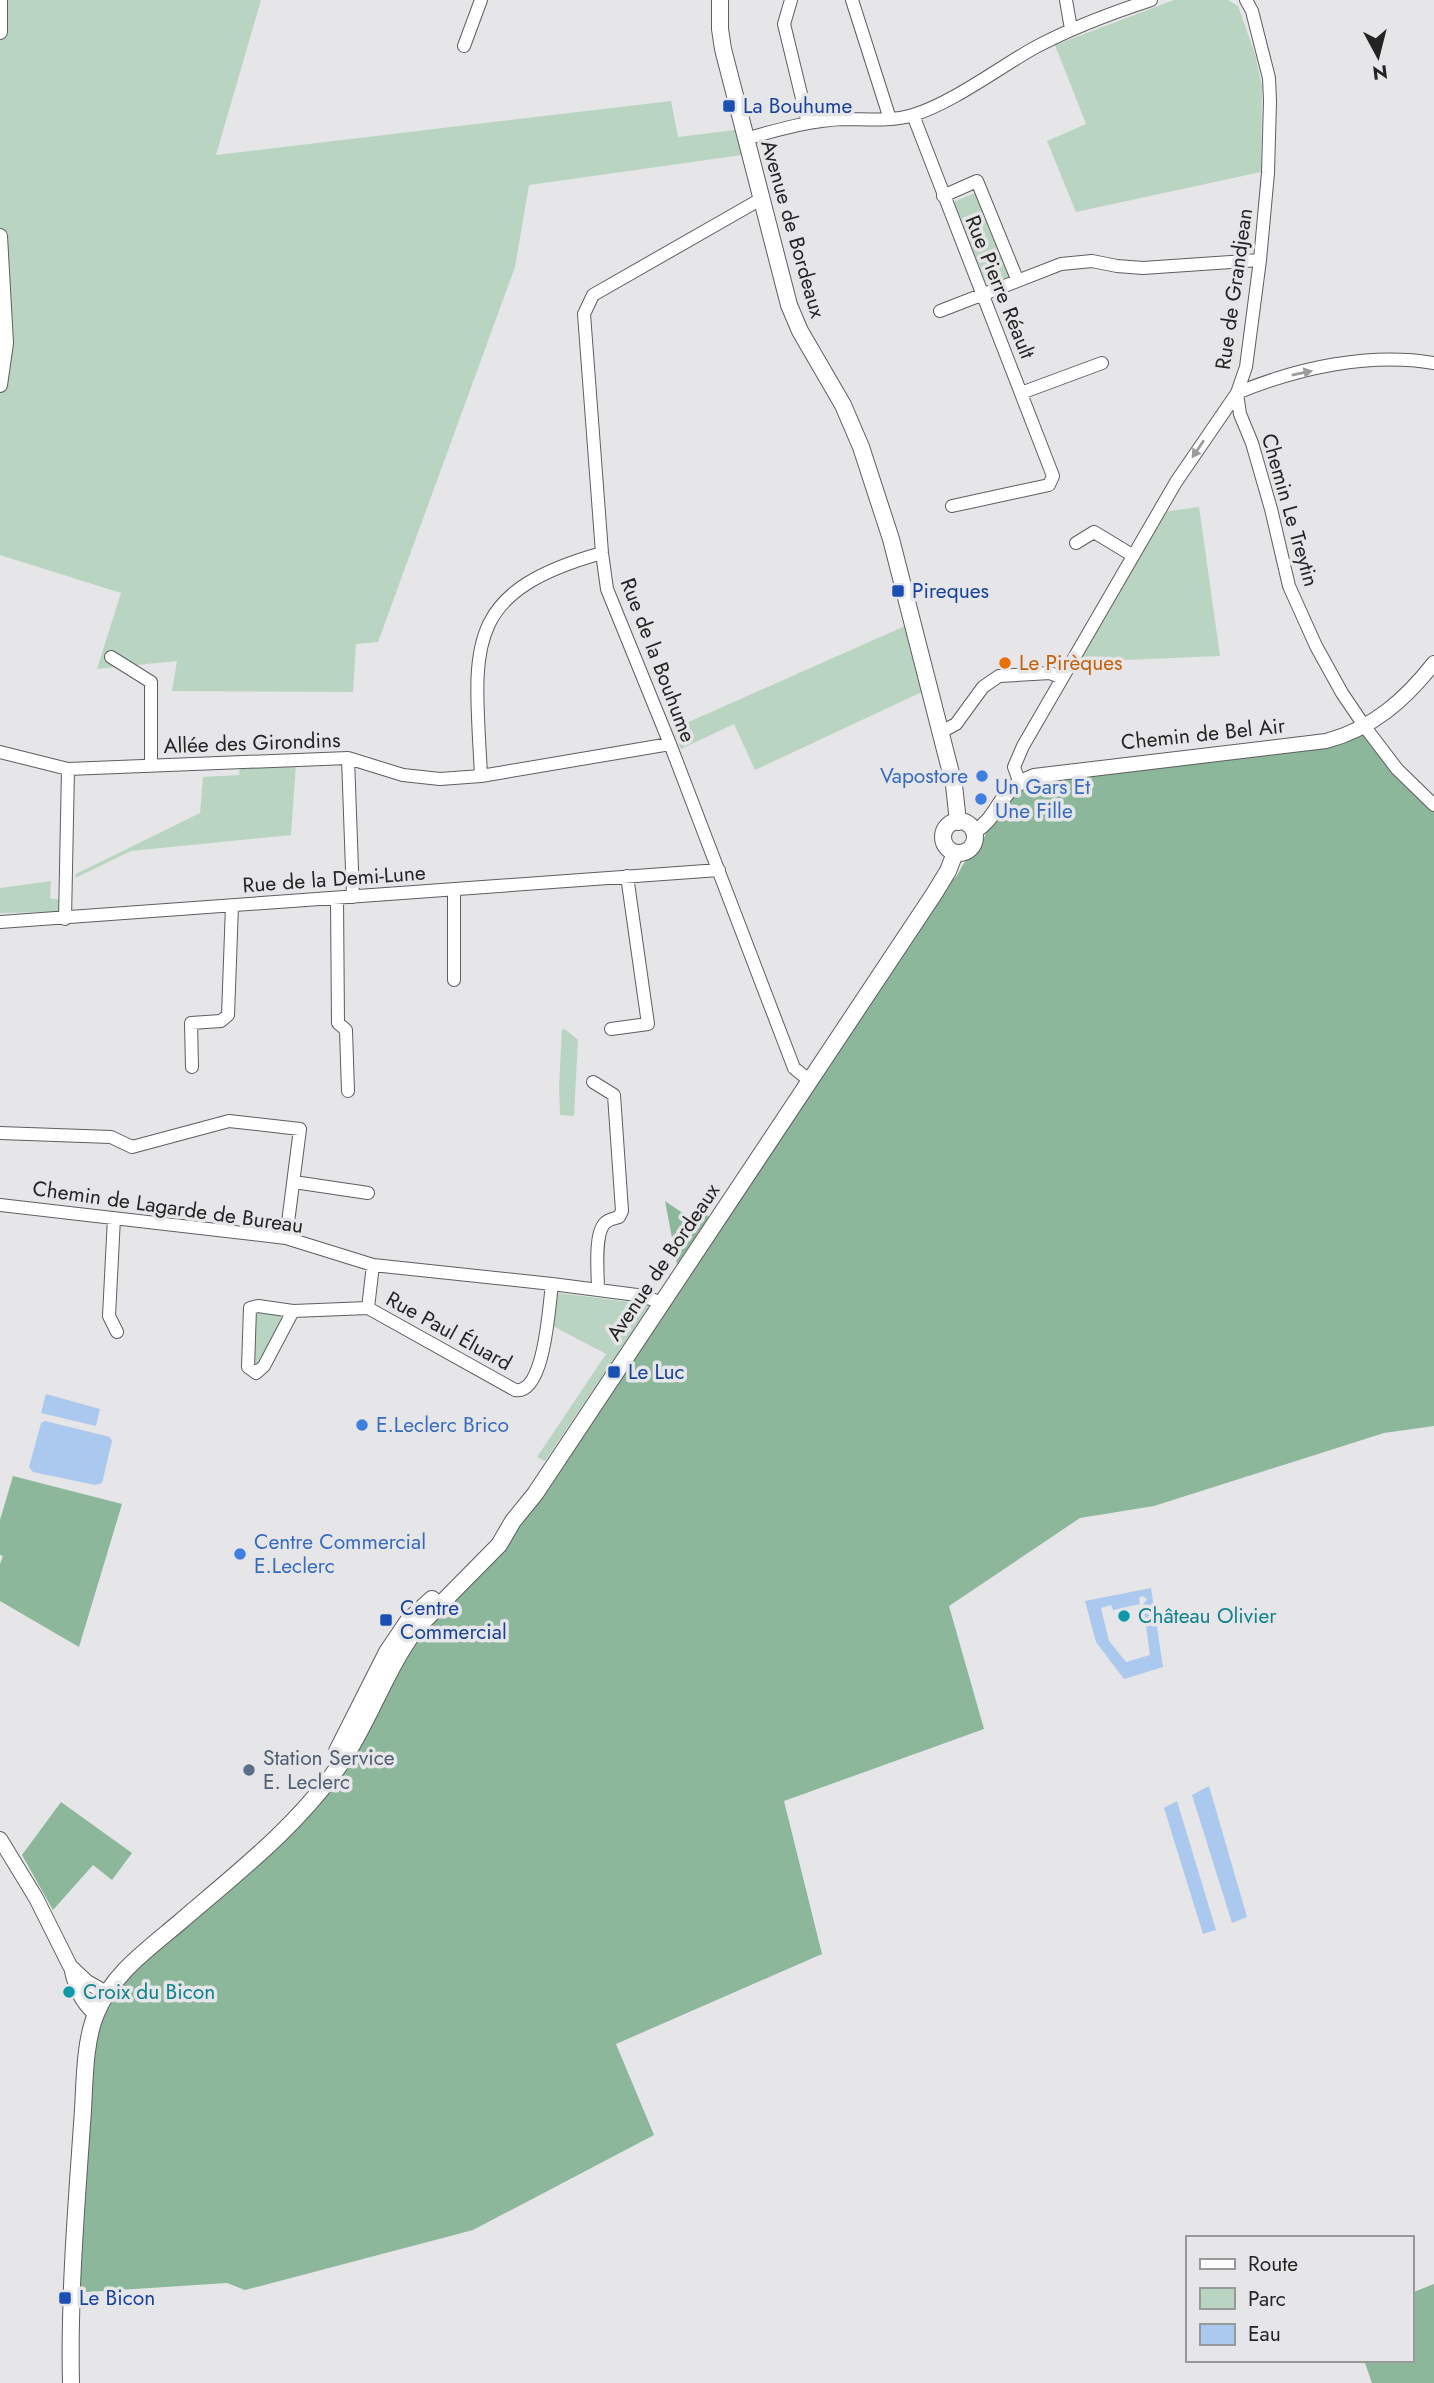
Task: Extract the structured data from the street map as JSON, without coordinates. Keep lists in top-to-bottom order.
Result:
{
  "streets": {
    "main road": ["Avenue de Bordeaux"],
    "street": [
      "Rue Pierre Réault",
      "Rue de Grandjean",
      "Chemin Le Treytin",
      "Rue de la Bouhume",
      "Chemin de Bel Air",
      "Allée des Girondins",
      "Rue de la Demi-Lune",
      "Chemin de Lagarde de Bureau",
      "Rue Paul Éluard"
    ]
  },
  "crossings": [
    ["Avenue de Bordeaux", "Rue de la Bouhume"],
    ["Avenue de Bordeaux", "Chemin de Lagarde de Bureau"],
    ["Rue de Grandjean", "Chemin Le Treytin"],
    ["Rue de Grandjean", "Chemin de Bel Air"],
    ["Chemin Le Treytin", "Chemin de Bel Air"],
    ["Rue de la Bouhume", "Allée des Girondins"],
    ["Rue de la Bouhume", "Rue de la Demi-Lune"],
    ["Chemin de Lagarde de Bureau", "Rue Paul Éluard"]
  ],
  "places": {
    "transit": [
      "La Bouhume",
      "Pireques",
      "Le Luc",
      "Centre Commercial",
      "Le Bicon"
    ],
    "other": [
      "Le Pirèques",
      "Vapostore",
      "Un Gars Et Une Fille",
      "E.Leclerc Brico",
      "Centre Commercial E.Leclerc",
      "Château Olivier",
      "Station Service E. Leclerc",
      "Croix du Bicon"
    ]
  },
  "legend": ["Route", "Parc", "Eau"],
  "north": "bottom"
}
